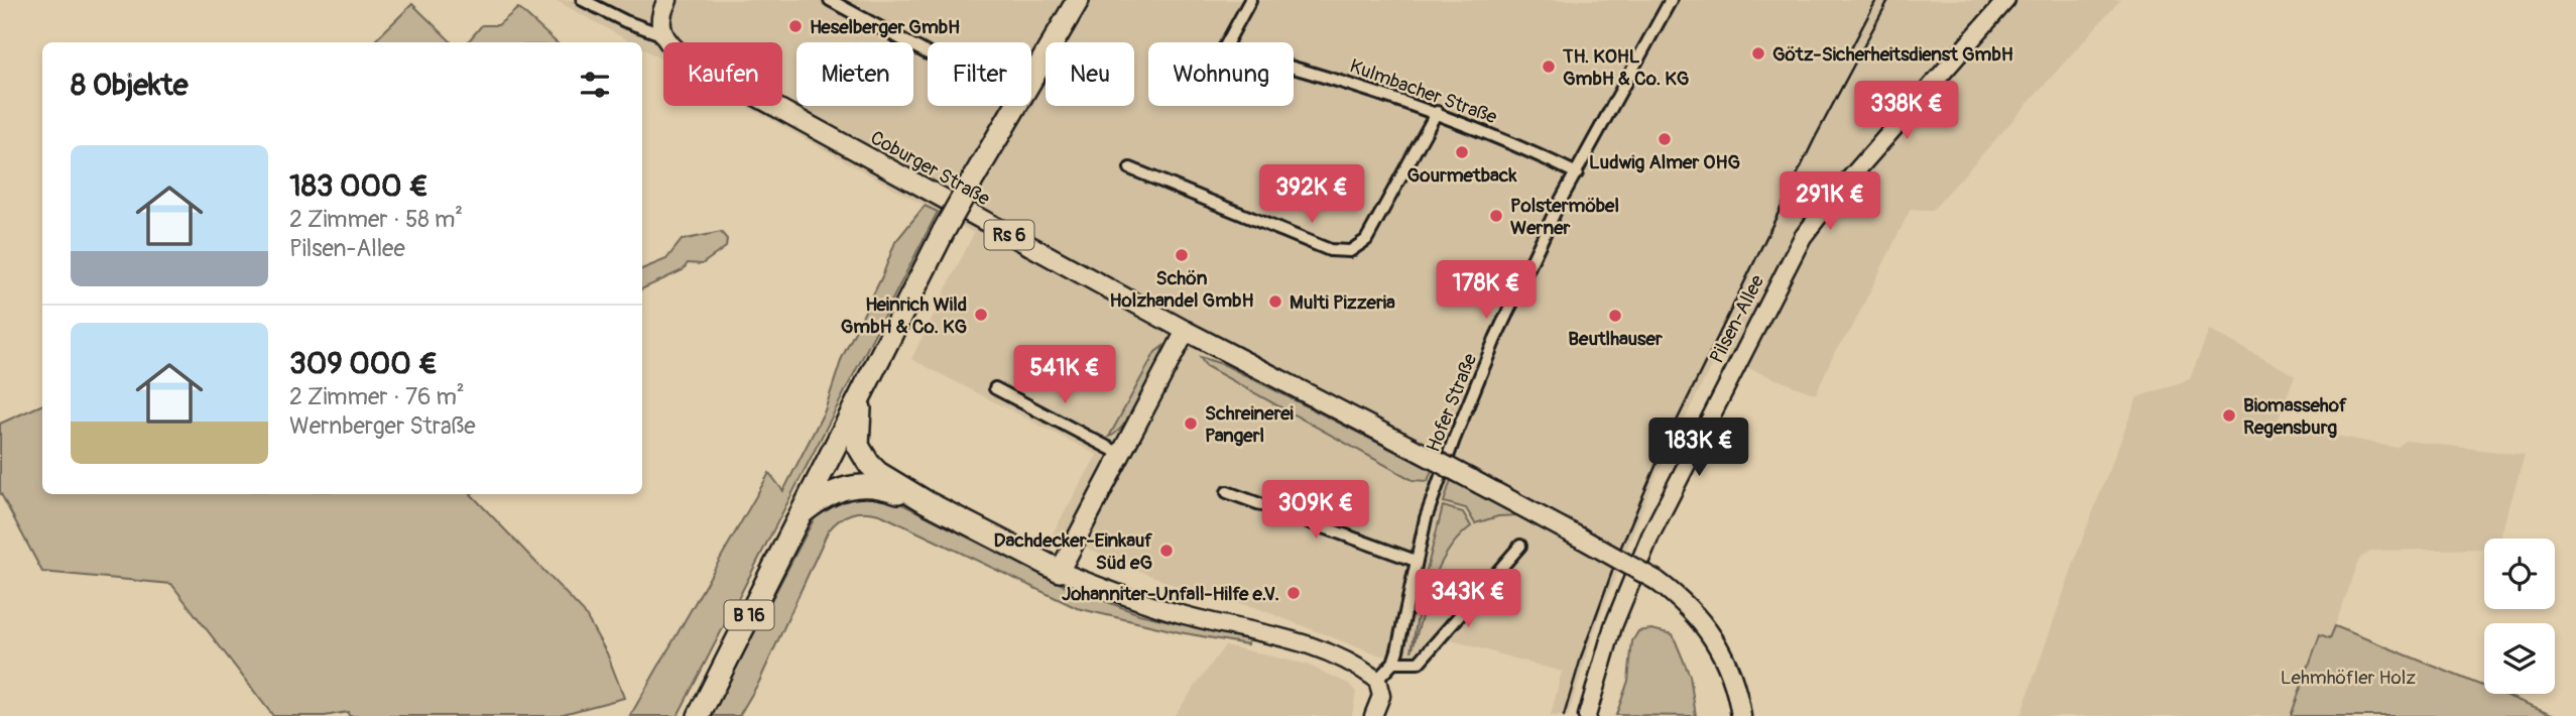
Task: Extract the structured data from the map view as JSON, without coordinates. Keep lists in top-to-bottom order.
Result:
{
  "streets": {
    "highway": ["B 16"],
    "main road": ["Coburger Straße", "Rs 6"],
    "street": ["Kulmbacher Straße", "Pilsen-Allee", "Hofer Straße"]
  },
  "crossings": [
    ["Kulmbacher Straße", "Hofer Straße"]
  ],
  "parks": ["Lehmhöfler Holz"],
  "places": [
    "Heselberger GmbH",
    "Götz-Sicherheitsdienst GmbH",
    "TH. KOHL GmbH & Co. KG",
    "Ludwig Almer OHG",
    "Gourmetback",
    "Polstermöbel Werner",
    "Schön Holzhandel GmbH",
    "Multi Pizzeria",
    "Heinrich Wild GmbH & Co. KG",
    "Beutlhauser",
    "Biomassehof Regensburg",
    "Schreinerei Pangerl",
    "Dachdecker-Einkauf Süd eG",
    "Johanniter-Unfall-Hilfe e.V."
  ],
  "page": {
    "chip": [
      "Kaufen",
      "Mieten",
      "Filter",
      "Neu",
      "Wohnung"
    ],
    "heading": "8 Objekte",
    "price": [
      "338K €",
      "392K €",
      "291K €",
      "178K €",
      "541K €",
      "183K €",
      "309K €",
      "343K €"
    ],
    "list": [
      {
        "name": "183 000 €",
        "note": "2 Zimmer · 58 m² · Pilsen-Allee"
      },
      {
        "name": "309 000 €",
        "note": "2 Zimmer · 76 m² · Wernberger Straße"
      }
    ]
  }
}
